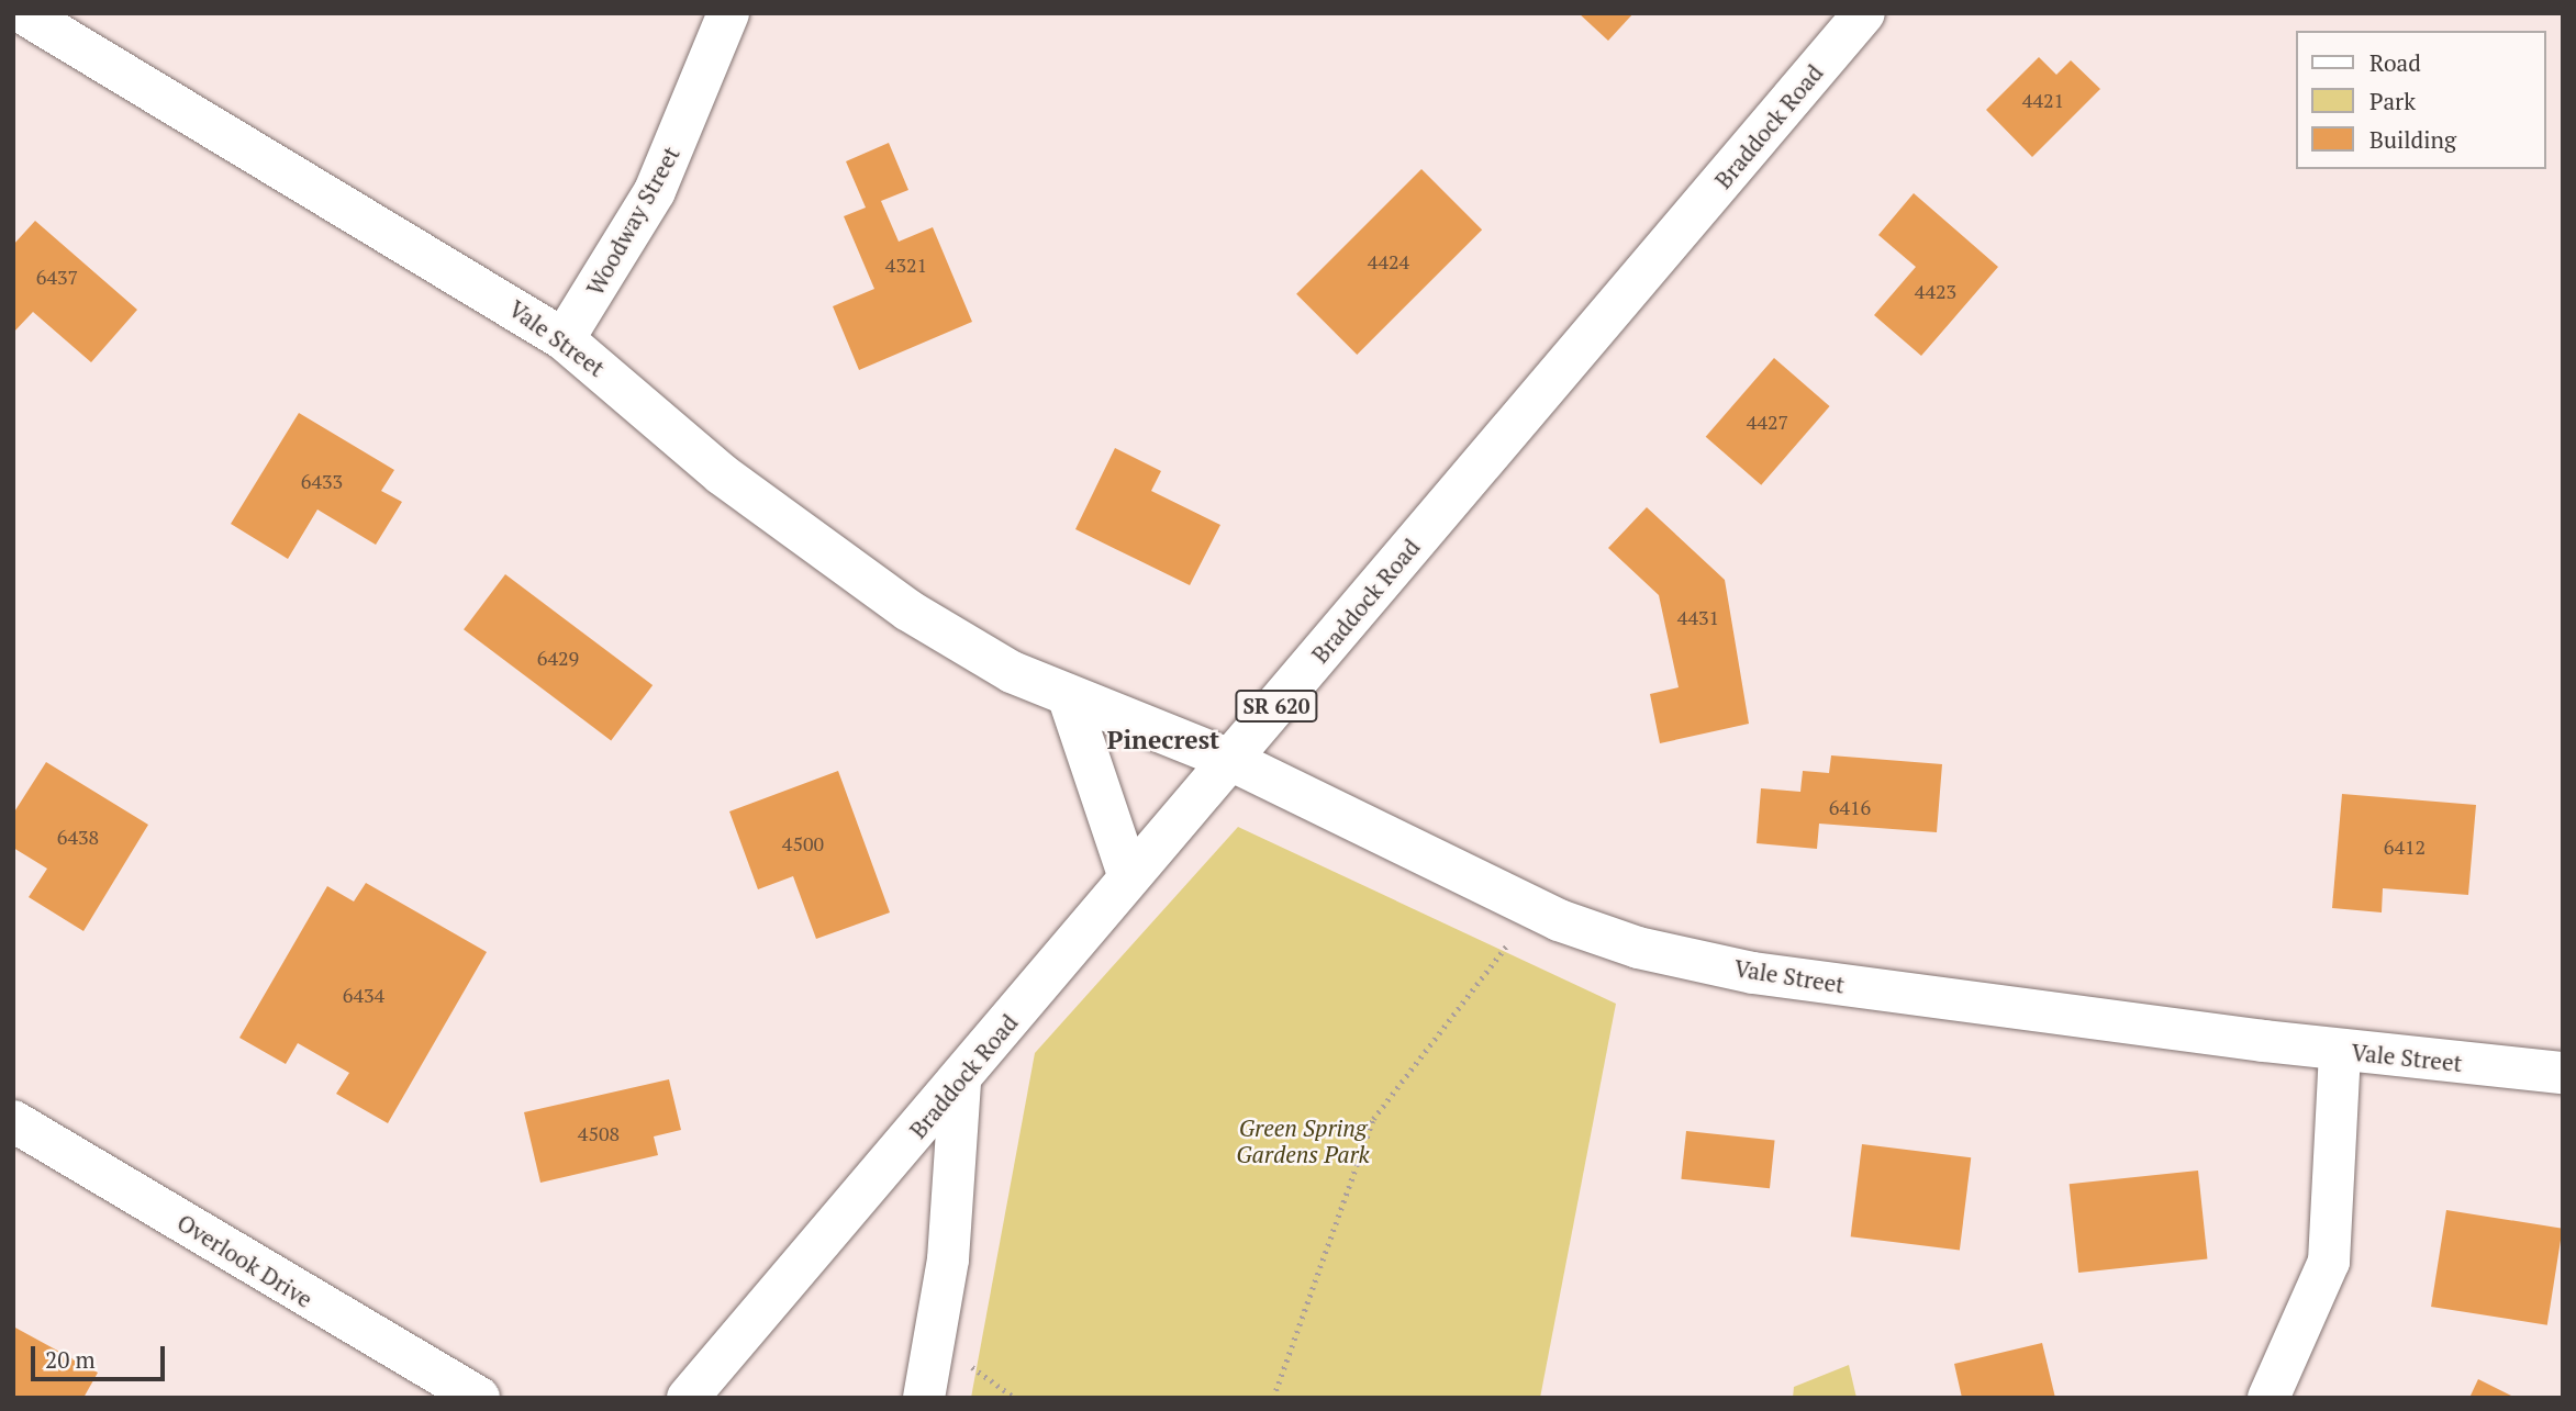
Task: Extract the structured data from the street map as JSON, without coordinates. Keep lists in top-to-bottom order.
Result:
{
  "streets": {
    "street": [
      "Braddock Road",
      "Woodway Street",
      "Vale Street",
      "SR 620",
      "Overlook Drive"
    ]
  },
  "crossings": [
    ["Braddock Road", "Vale Street"],
    ["Woodway Street", "Vale Street"]
  ],
  "districts": ["Pinecrest"],
  "parks": ["Green Spring Gardens Park"],
  "house_numbers": [
    "4421",
    "4424",
    "4321",
    "6437",
    "4423",
    "4427",
    "6433",
    "4431",
    "6429",
    "6416",
    "6438",
    "4500",
    "6412",
    "6434",
    "4508"
  ],
  "legend": ["Road", "Park", "Building"],
  "scale_bar": "20 m"
}
